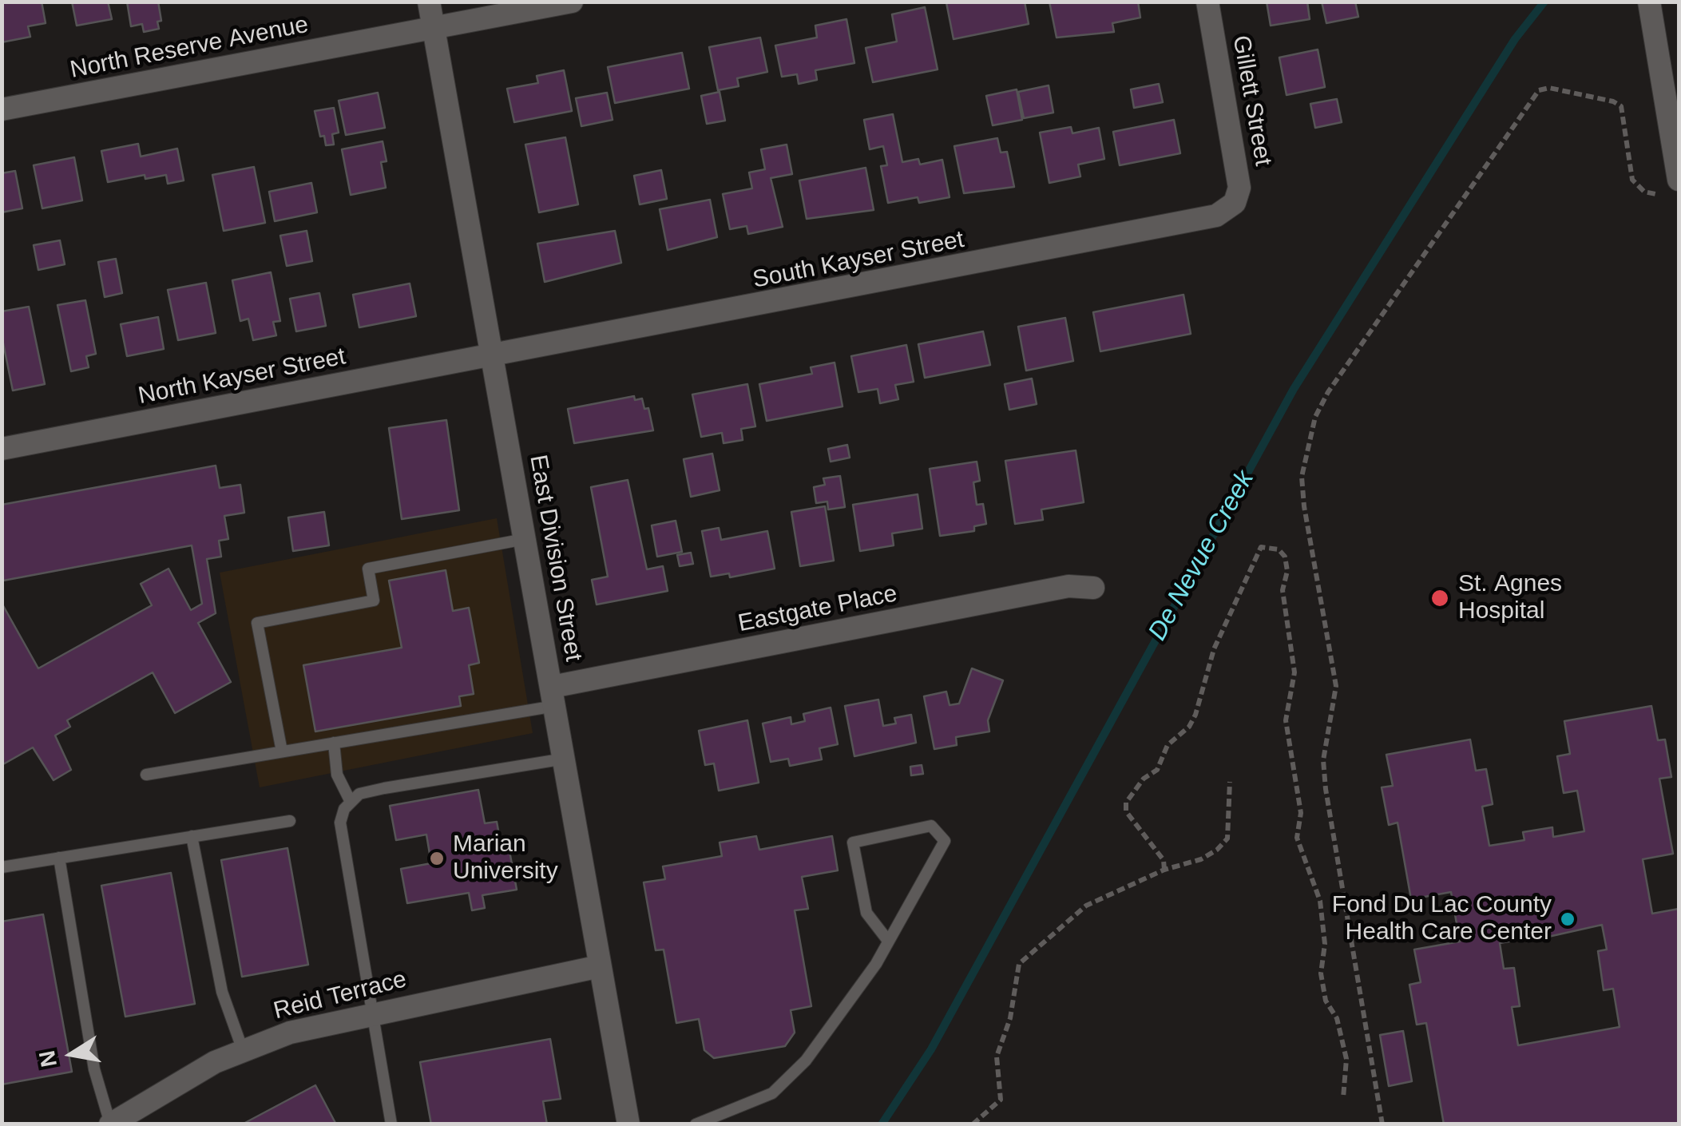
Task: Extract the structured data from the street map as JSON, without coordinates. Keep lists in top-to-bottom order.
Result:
{
  "streets": {
    "street": [
      "North Reserve Avenue",
      "Gillett Street",
      "South Kayser Street",
      "North Kayser Street",
      "East Division Street",
      "Eastgate Place",
      "Reid Terrace"
    ]
  },
  "crossings": [
    ["North Reserve Avenue", "East Division Street"],
    ["Gillett Street", "South Kayser Street"],
    ["South Kayser Street", "North Kayser Street"],
    ["South Kayser Street", "East Division Street"],
    ["North Kayser Street", "East Division Street"],
    ["East Division Street", "Eastgate Place"],
    ["East Division Street", "Reid Terrace"]
  ],
  "water": ["De Nevue Creek"],
  "places": ["St. Agnes Hospital", "Marian University", "Fond Du Lac County Health Care Center"],
  "north": "left"
}
